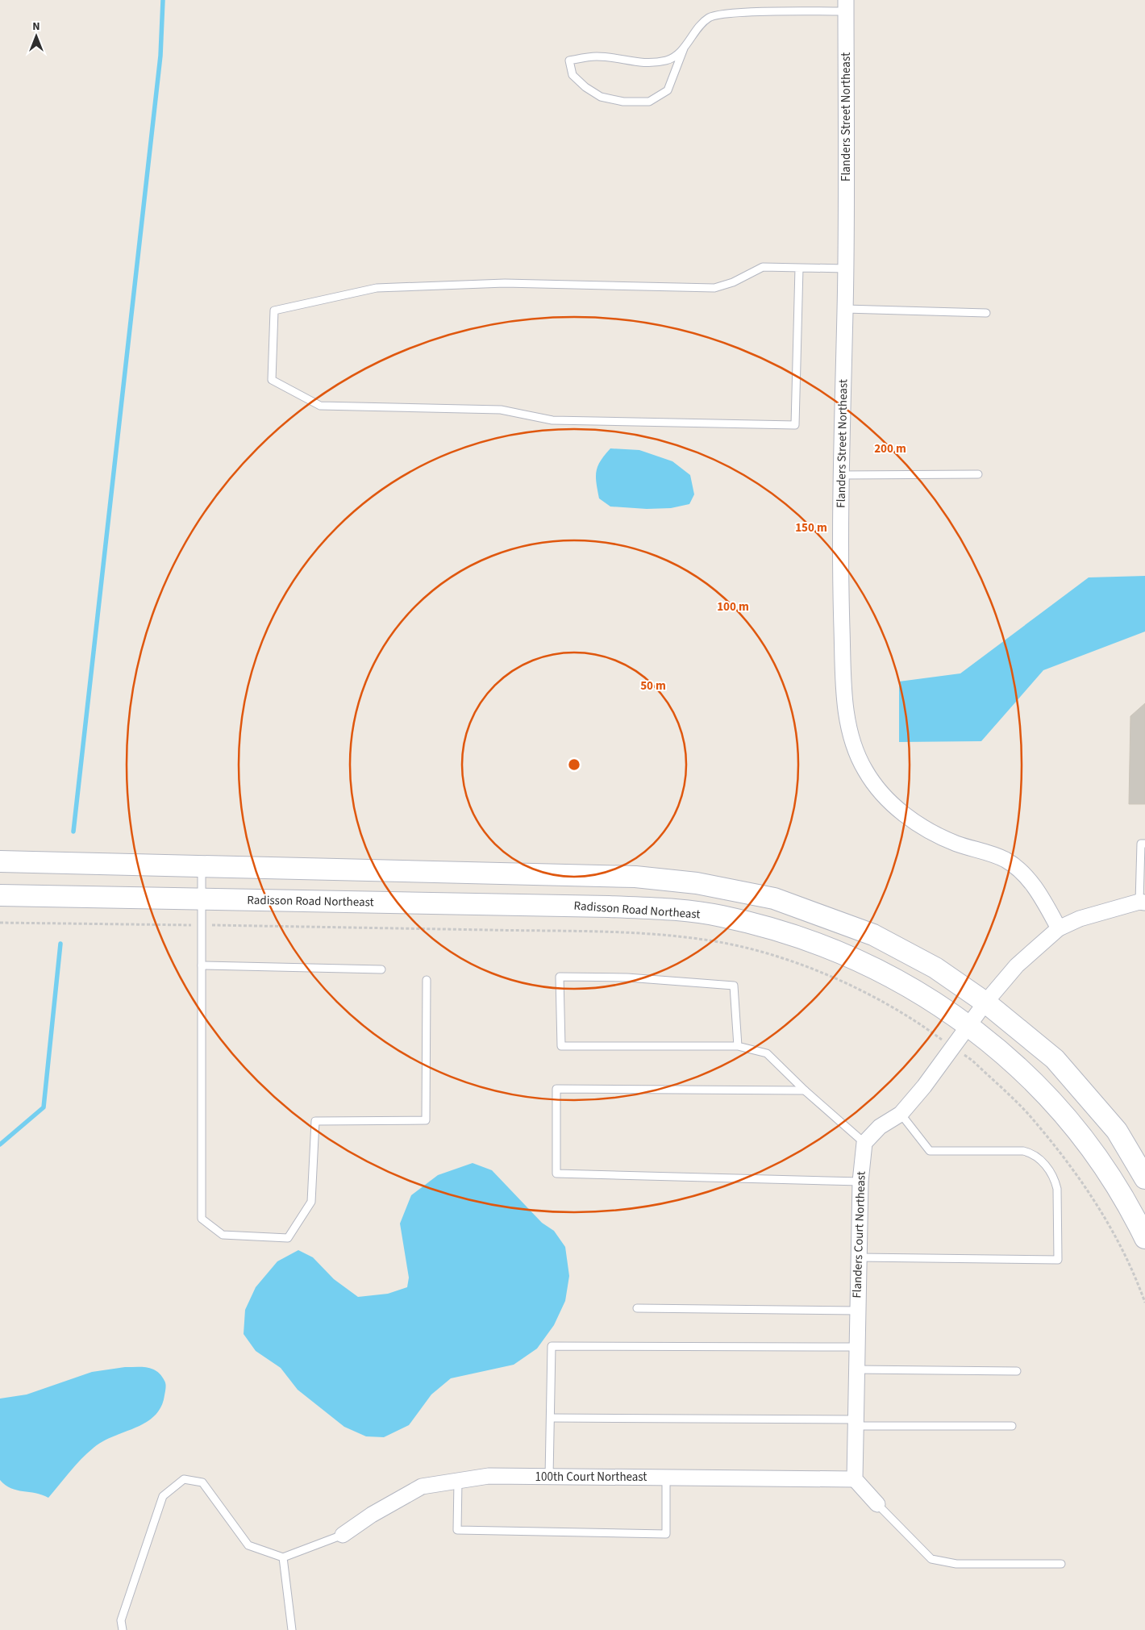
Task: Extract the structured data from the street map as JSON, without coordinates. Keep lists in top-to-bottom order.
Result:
{
  "streets": {
    "main road": ["Radisson Road Northeast"],
    "street": ["Flanders Street Northeast", "Flanders Court Northeast", "100th Court Northeast"]
  },
  "crossings": [
    ["Flanders Court Northeast", "100th Court Northeast"]
  ],
  "north": "top",
  "rings": [
    "200 m",
    "150 m",
    "100 m",
    "50 m"
  ]
}
